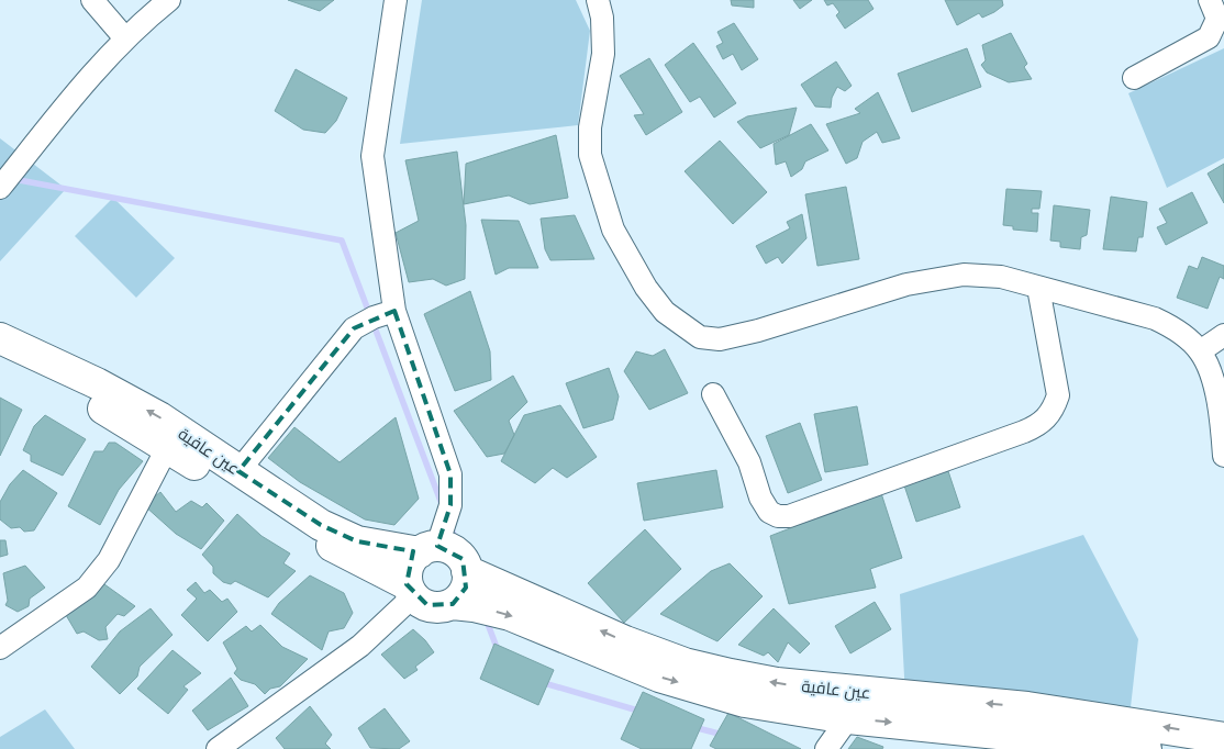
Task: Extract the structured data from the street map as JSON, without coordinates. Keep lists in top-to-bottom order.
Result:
{
  "streets": {
    "main road": ["عين عافية"]
  }
}
